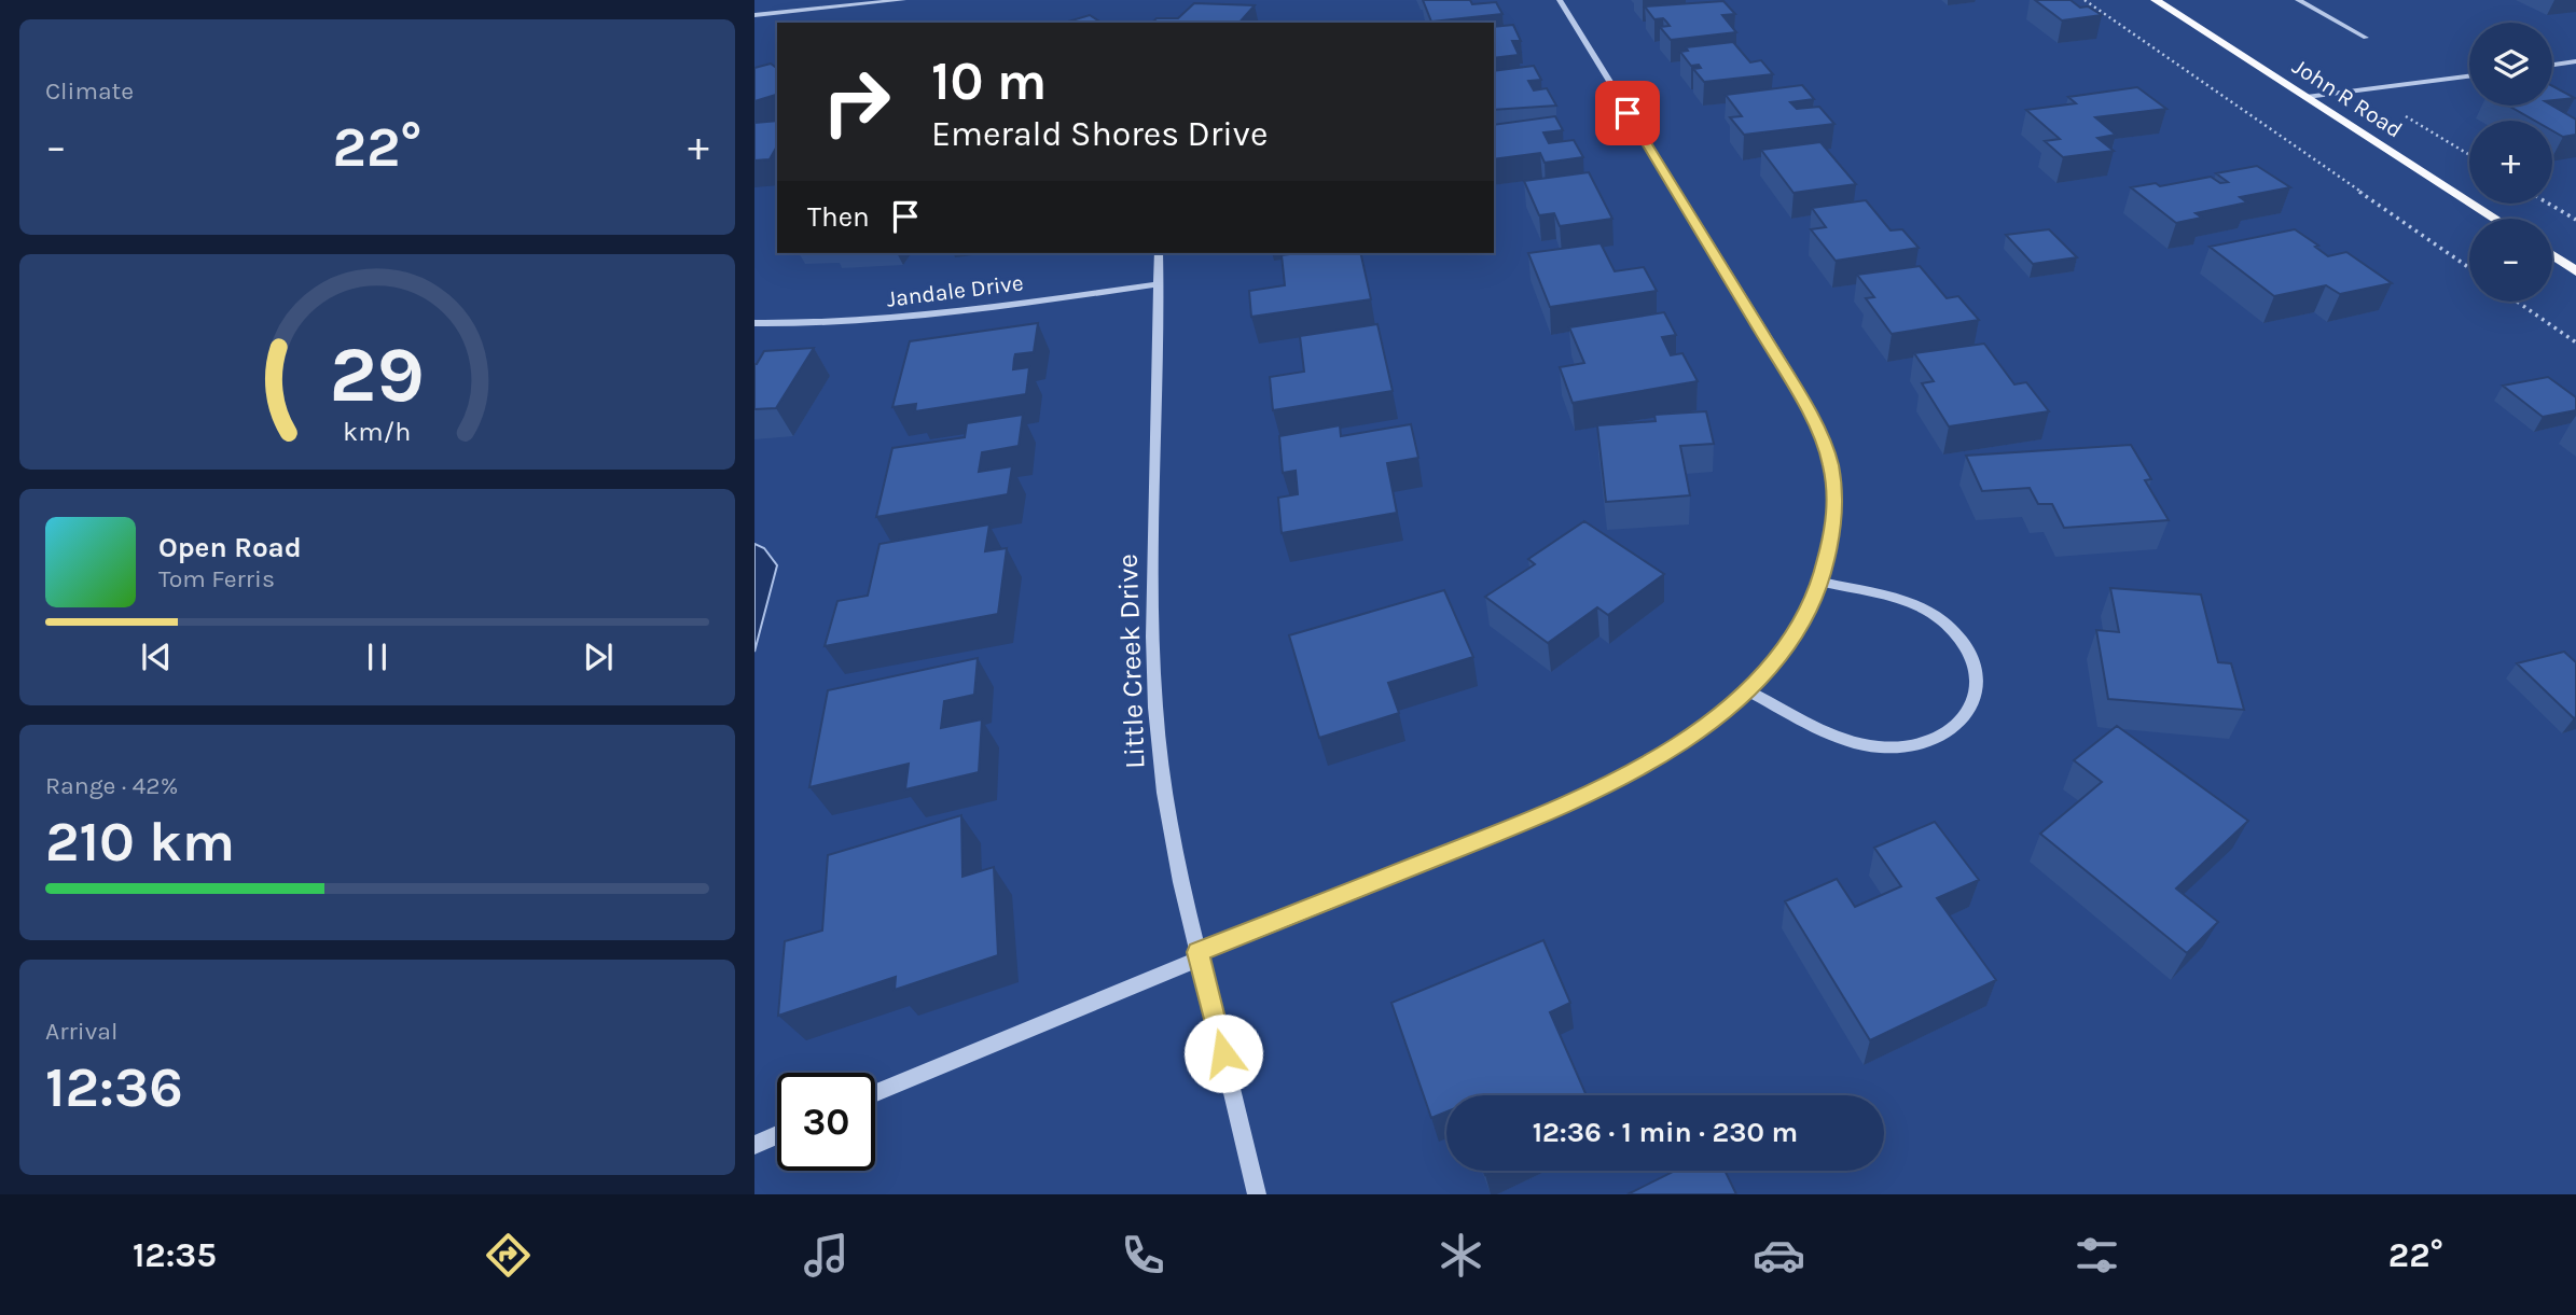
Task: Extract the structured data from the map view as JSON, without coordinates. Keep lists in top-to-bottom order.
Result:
{
  "streets": {
    "main road": ["John R Road"],
    "street": ["Jandale Drive", "Little Creek Drive"]
  },
  "crossings": [
    ["Jandale Drive", "Little Creek Drive"]
  ],
  "page": {
    "tile": [
      "Climate",
      ["Range · 42%", "210 km"],
      ["Arrival", "12:36"]
    ],
    "map_buttons": ["+", "−"],
    "turn": ["10 m", "Emerald Shores Drive"],
    "heat": ["−", "22°", "+"],
    "then": "Then",
    "song": ["Open Road", "Tom Ferris"],
    "limit": "30",
    "trip": "12:36 · 1 min · 230 m",
    "tabs": ["12:35", "22°"],
    "gauge": ["29", "km/h"]
  }
}
